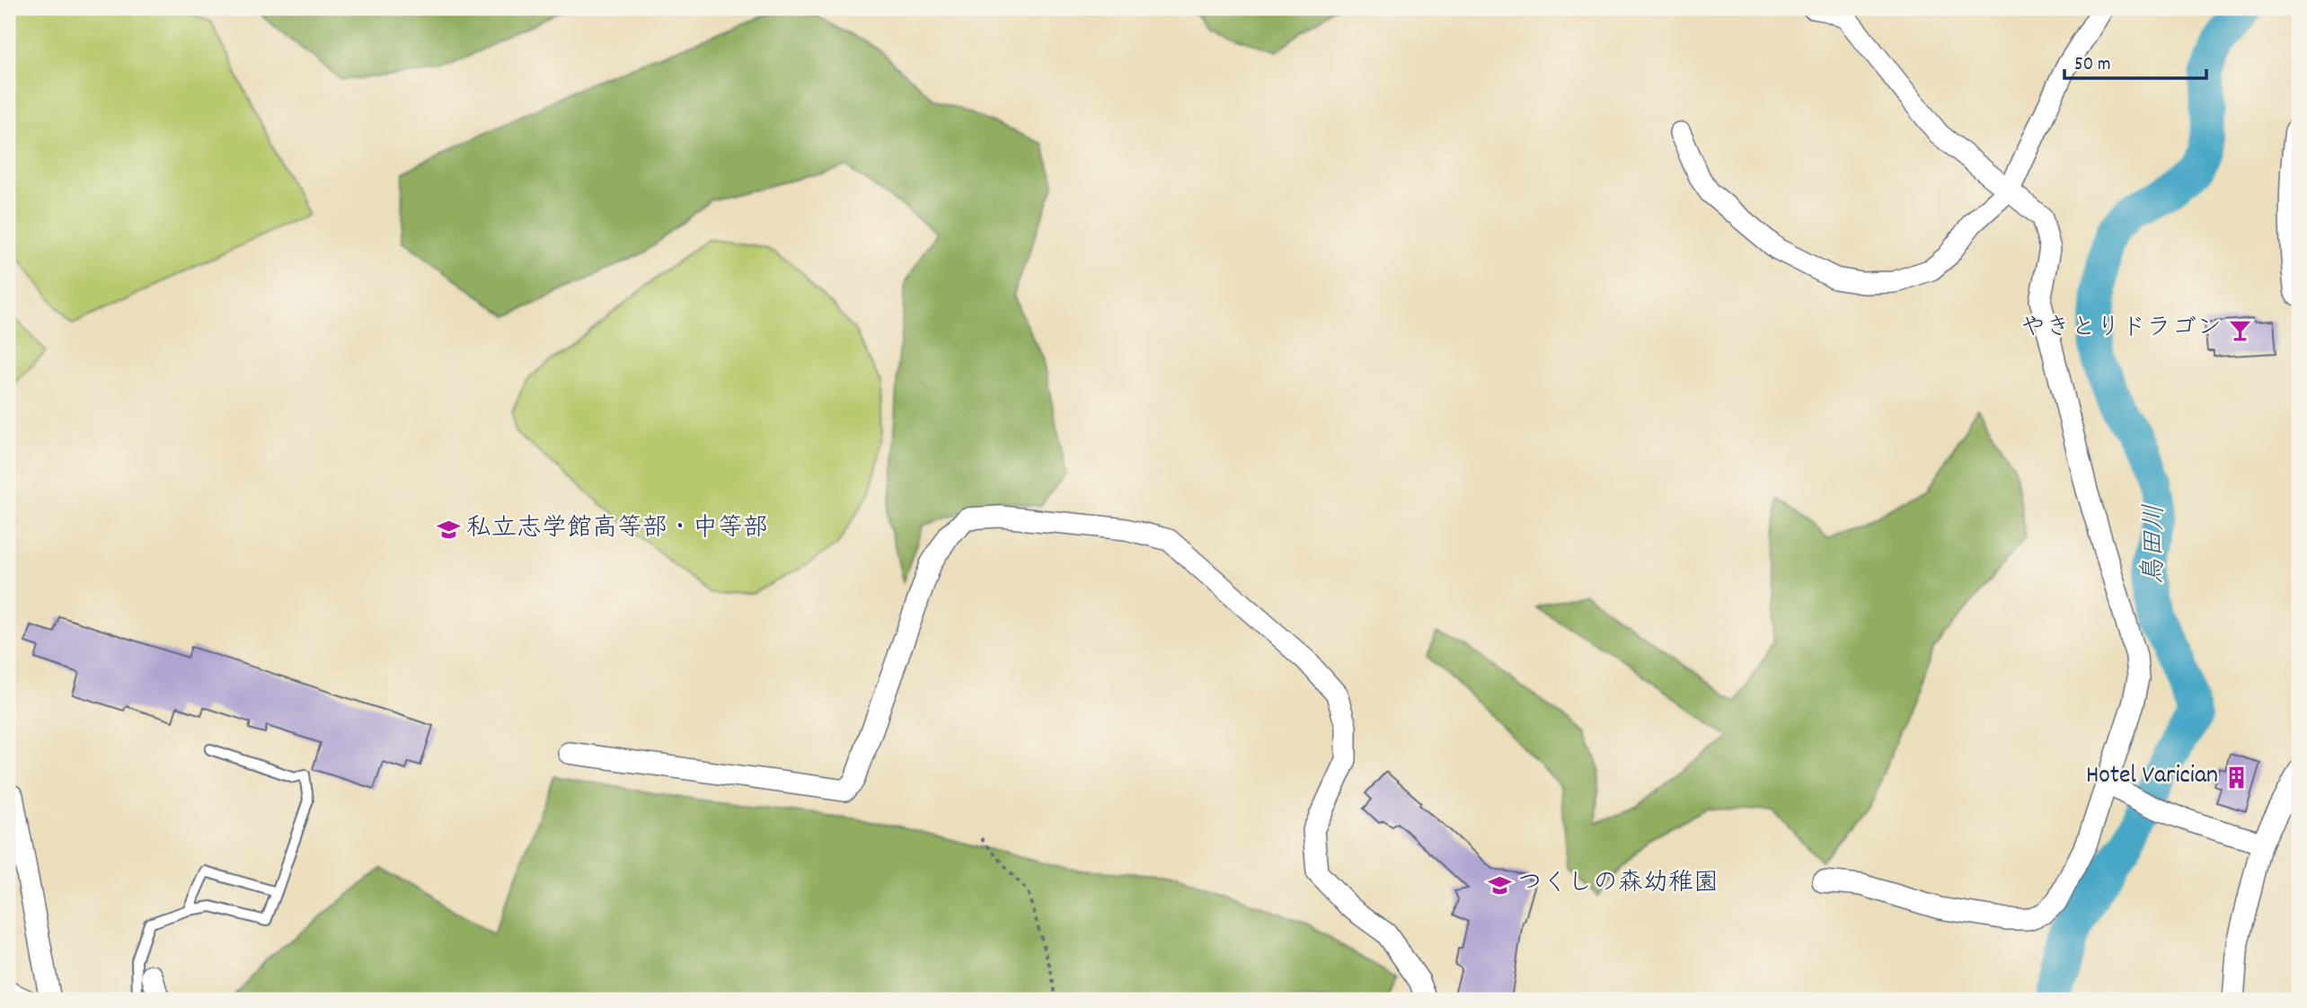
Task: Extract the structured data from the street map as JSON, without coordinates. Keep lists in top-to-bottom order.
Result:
{
  "water": ["鳥田川"],
  "places": {
    "bar": ["やきとりドラゴン"],
    "school or university": ["私立志学館高等部・中等部", "つくしの森幼稚園"],
    "building": ["Hotel Varician"]
  },
  "scale_bar": "50 m"
}
